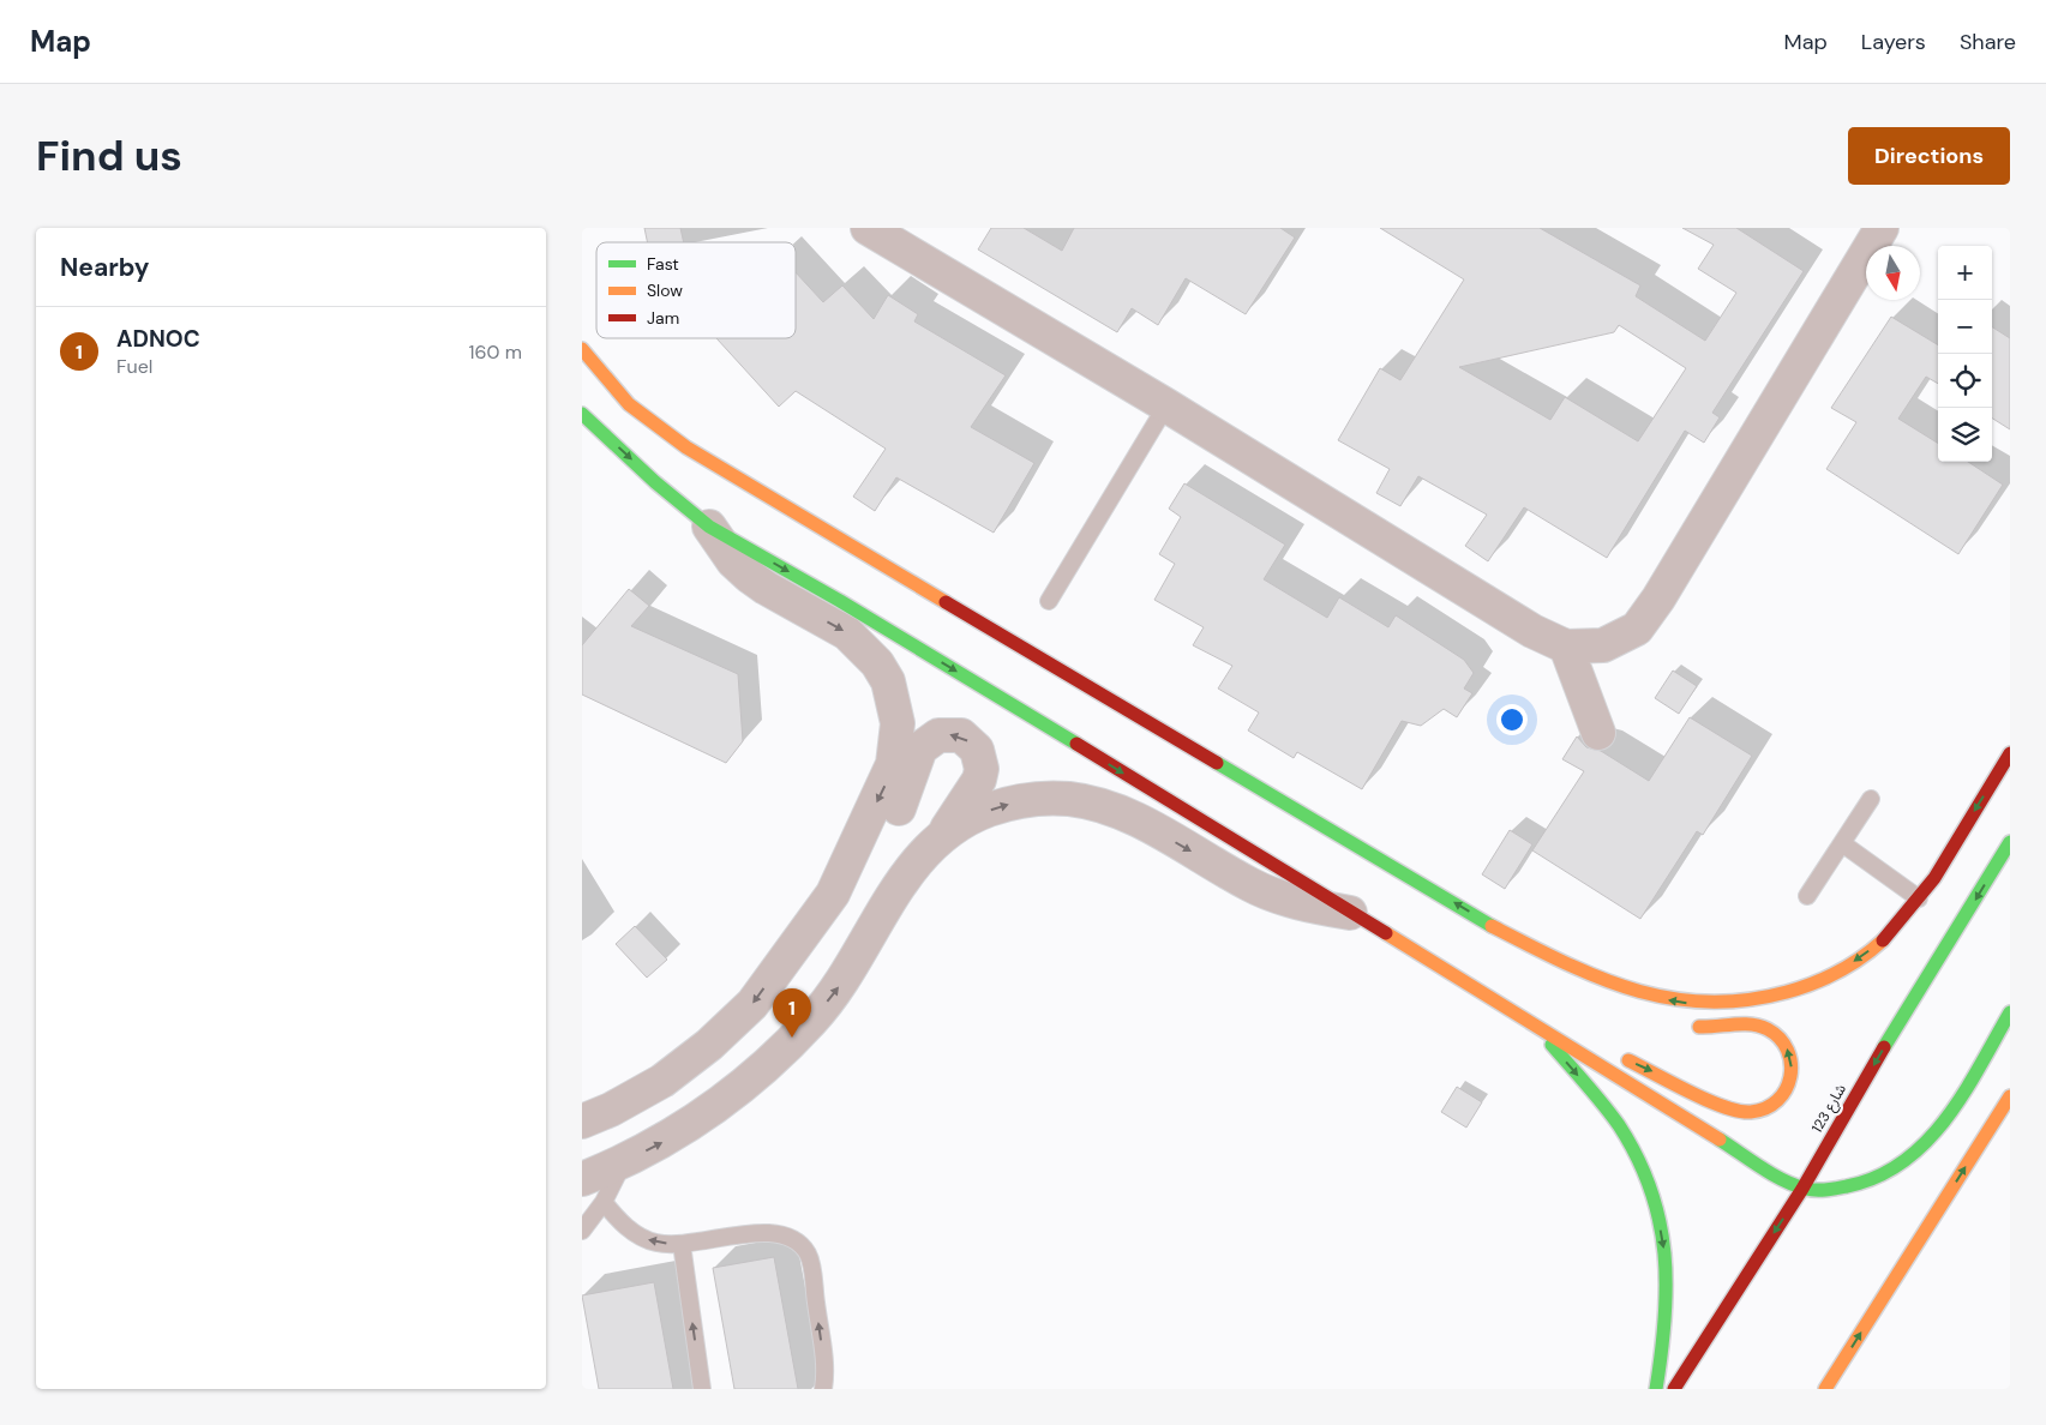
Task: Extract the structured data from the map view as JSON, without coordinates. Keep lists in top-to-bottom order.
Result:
{
  "streets": {
    "street": ["شارع 123"]
  },
  "one_way": ["شارع 123"],
  "legend": ["Fast", "Slow", "Jam"],
  "north": "bottom",
  "page": {
    "header": "Map",
    "nav": ["Map", "Layers", "Share"],
    "buttons": "Directions",
    "title": "Find us",
    "heading": "Nearby",
    "map_buttons": ["+", "−"],
    "list": [
      {
        "mark": "1",
        "name": "ADNOC",
        "note": "Fuel",
        "value": "160 m"
      }
    ],
    "pins": "1"
  }
}
